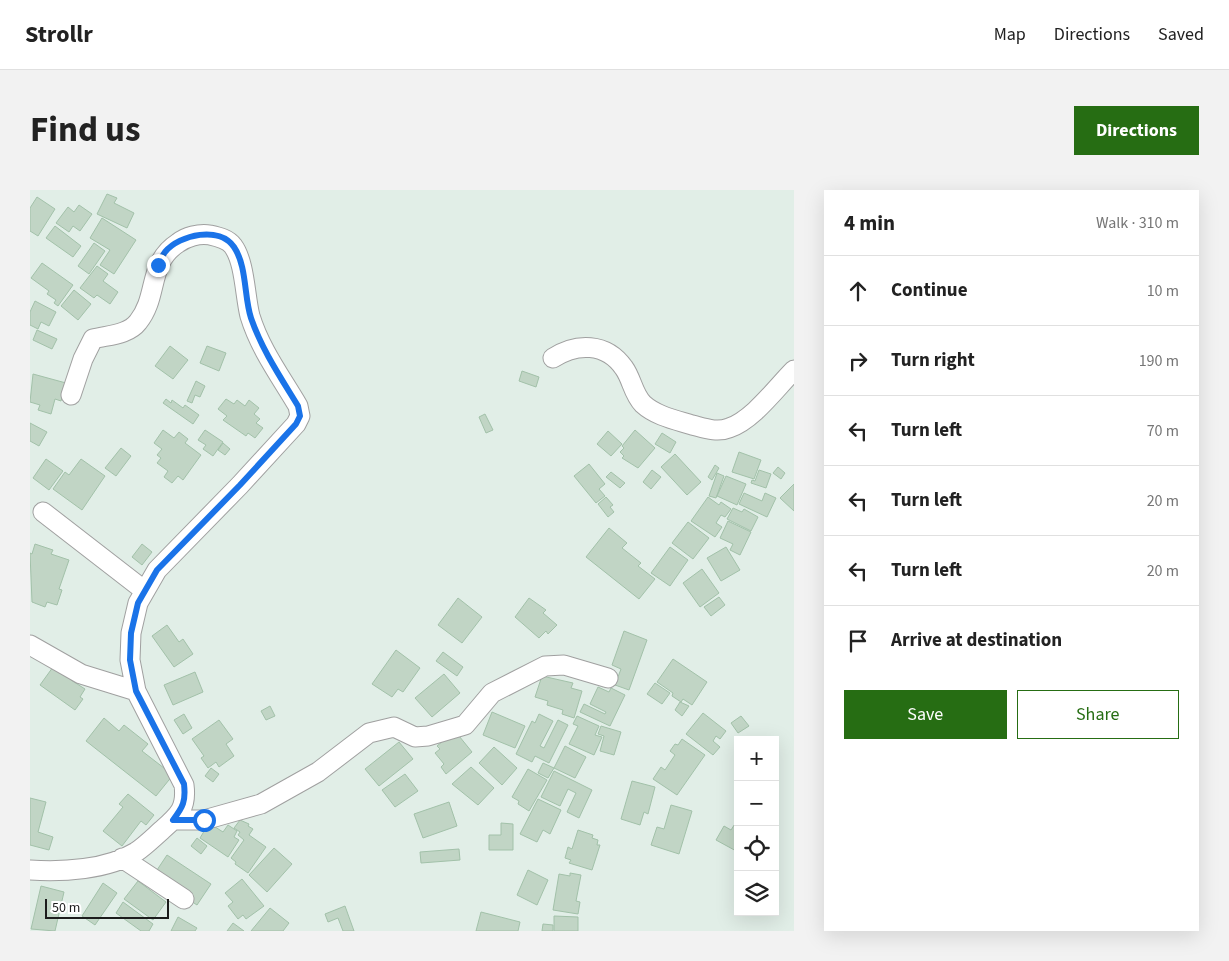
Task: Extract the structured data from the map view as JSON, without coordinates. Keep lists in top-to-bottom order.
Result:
{
  "scale_bar": "50 m",
  "page": {
    "header": "Strollr",
    "nav": ["Map", "Directions", "Saved"],
    "title": "Find us",
    "buttons": [
      "Directions",
      ["Save", "Share"]
    ],
    "heading": ["4 min", "Walk · 310 m"],
    "list": [
      ["Continue", "10 m"],
      ["Turn right", "190 m"],
      ["Turn left", "70 m"],
      ["Turn left", "20 m"],
      ["Turn left", "20 m"],
      "Arrive at destination"
    ],
    "map_buttons": ["+", "−"],
    "scale": "50 m"
  }
}
